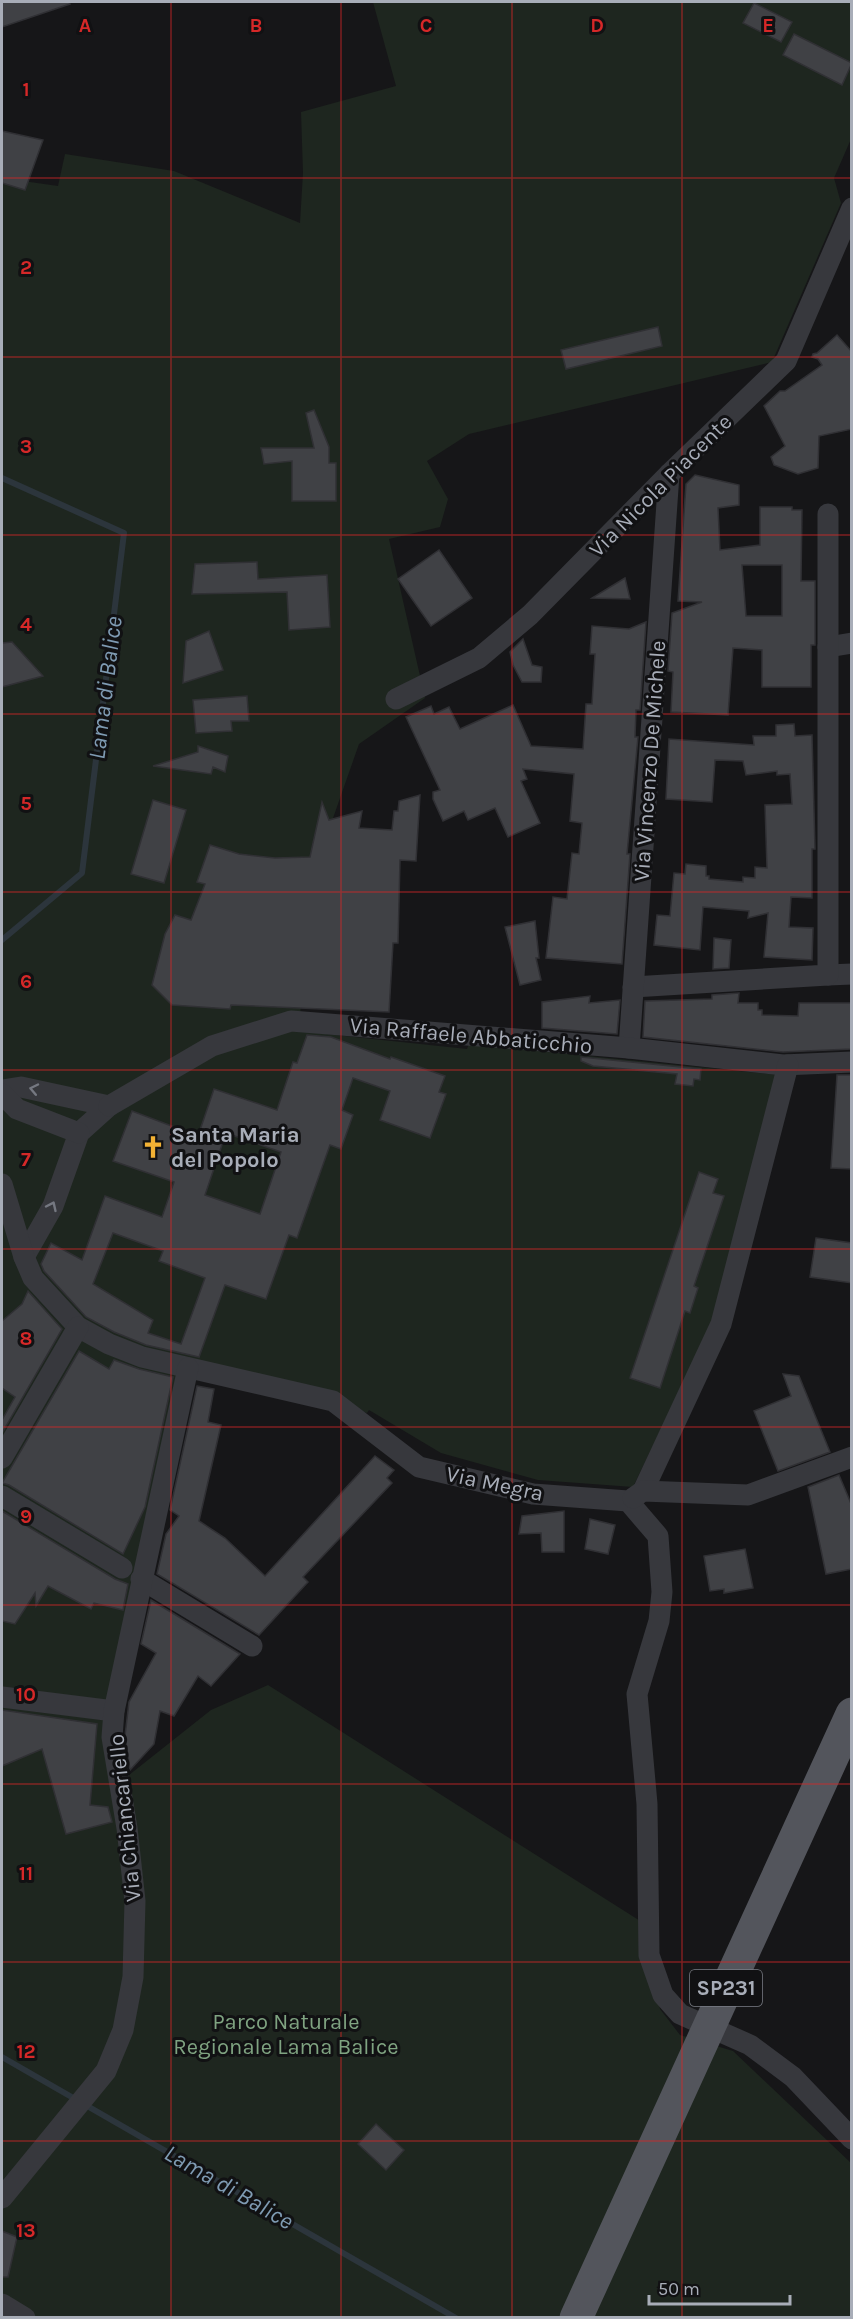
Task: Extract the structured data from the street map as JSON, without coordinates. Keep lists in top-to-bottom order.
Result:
{
  "streets": {
    "main road": ["SP231"],
    "street": [
      "Via Nicola Piacente",
      "Via Vincenzo De Michele",
      "Via Raffaele Abbaticchio",
      "Via Megra",
      "Via Chiancariello"
    ]
  },
  "crossings": [
    ["Via Nicola Piacente", "Via Vincenzo De Michele"],
    ["Via Vincenzo De Michele", "Via Raffaele Abbaticchio"],
    ["Via Megra", "Via Chiancariello"]
  ],
  "water": ["Lama di Balice"],
  "parks": ["Parco Naturale Regionale Lama Balice"],
  "places": {
    "church": ["Santa Maria del Popolo"]
  },
  "scale_bar": "50 m",
  "grid": {
    "columns": [
      "A",
      "B",
      "C",
      "D",
      "E"
    ],
    "rows": [
      "1",
      "2",
      "3",
      "4",
      "5",
      "6",
      "7",
      "8",
      "9",
      "10",
      "11",
      "12",
      "13"
    ]
  }
}
